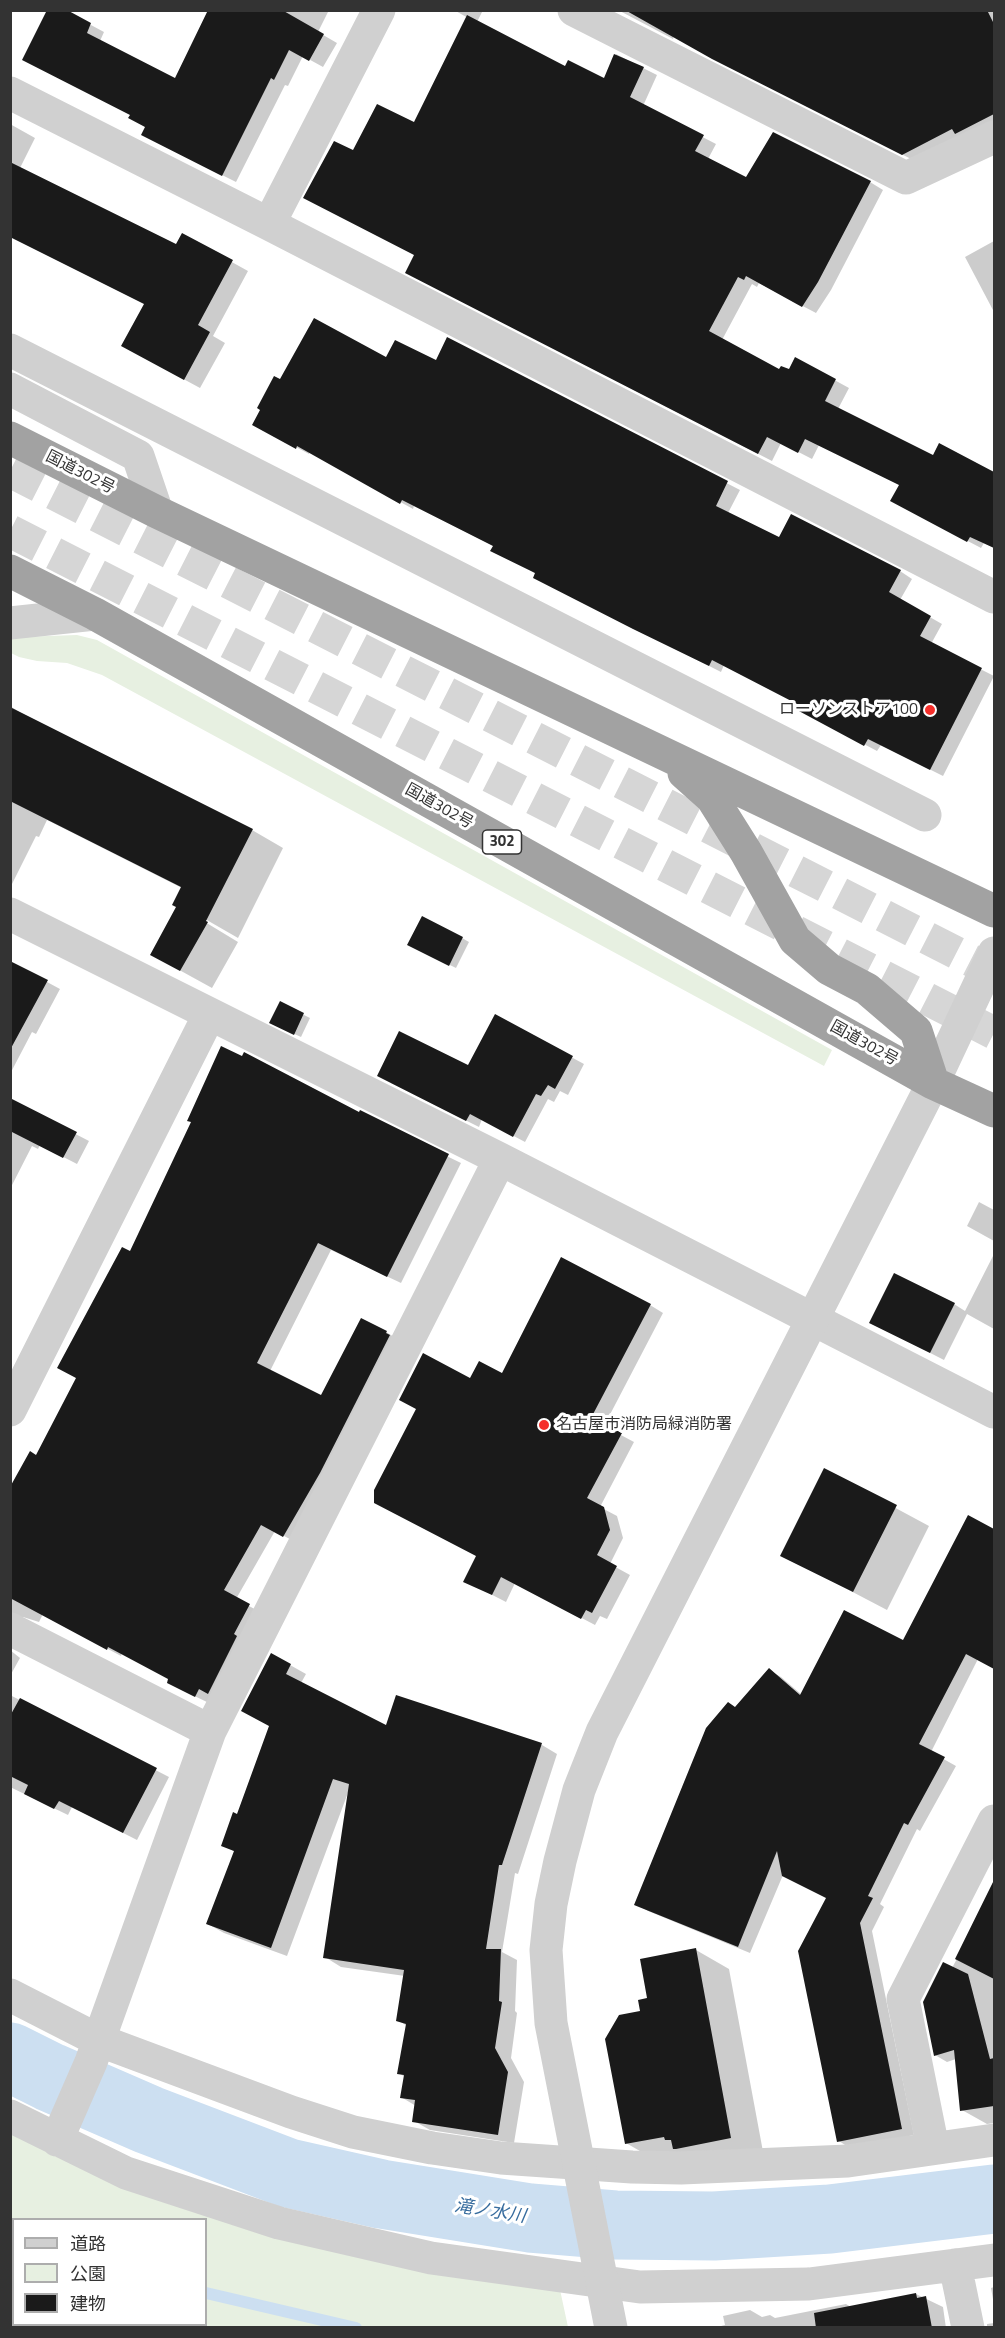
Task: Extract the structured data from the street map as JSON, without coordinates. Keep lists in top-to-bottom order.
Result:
{
  "streets": {
    "highway": ["国道302号", "302"]
  },
  "water": ["滝ノ水川"],
  "places": ["ローソンストア100", "名古屋市消防局緑消防署"],
  "legend": ["道路", "公園", "建物"]
}
